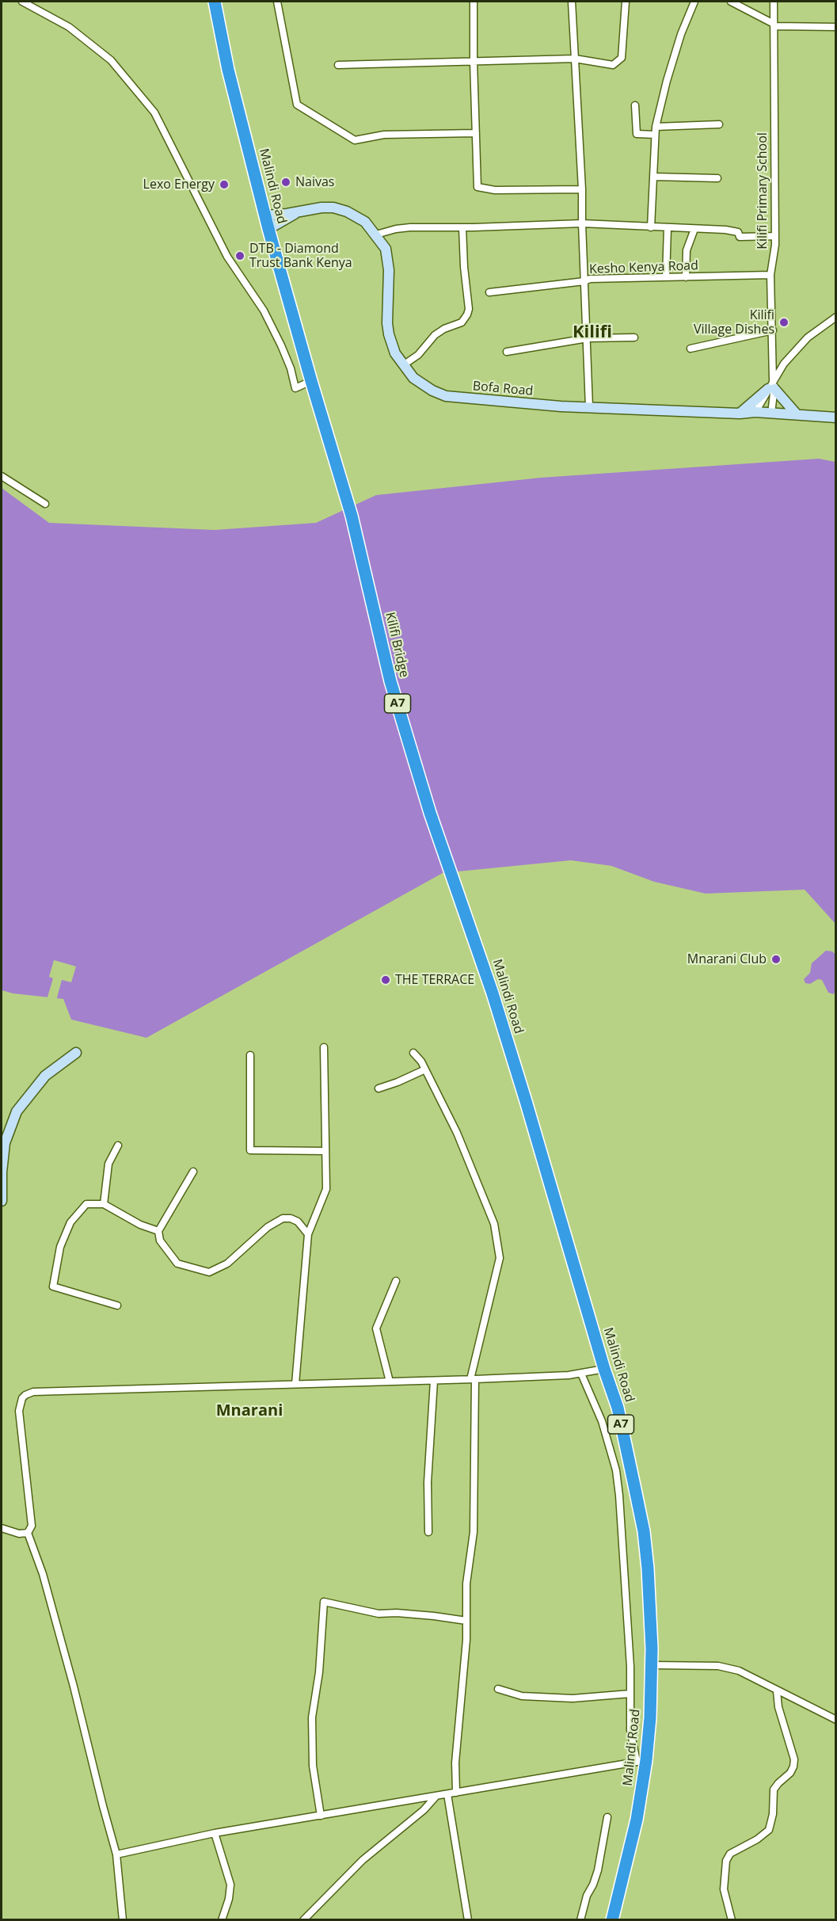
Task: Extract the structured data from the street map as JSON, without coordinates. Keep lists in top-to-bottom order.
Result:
{
  "streets": {
    "highway": ["Malindi Road", "Kilifi Bridge", "A7"],
    "street": ["Kilifi Primary School", "Kesho Kenya Road", "Bofa Road"]
  },
  "crossings": [
    ["Malindi Road", "Bofa Road"],
    ["Malindi Road", "Kilifi Bridge"],
    ["Kilifi Primary School", "Kesho Kenya Road"],
    ["Kilifi Primary School", "Bofa Road"]
  ],
  "districts": ["Kilifi", "Mnarani"],
  "places": [
    "Naivas",
    "Lexo Energy",
    "DTB - Diamond Trust Bank Kenya",
    "Kilifi Village Dishes",
    "Mnarani Club",
    "THE TERRACE"
  ]
}
